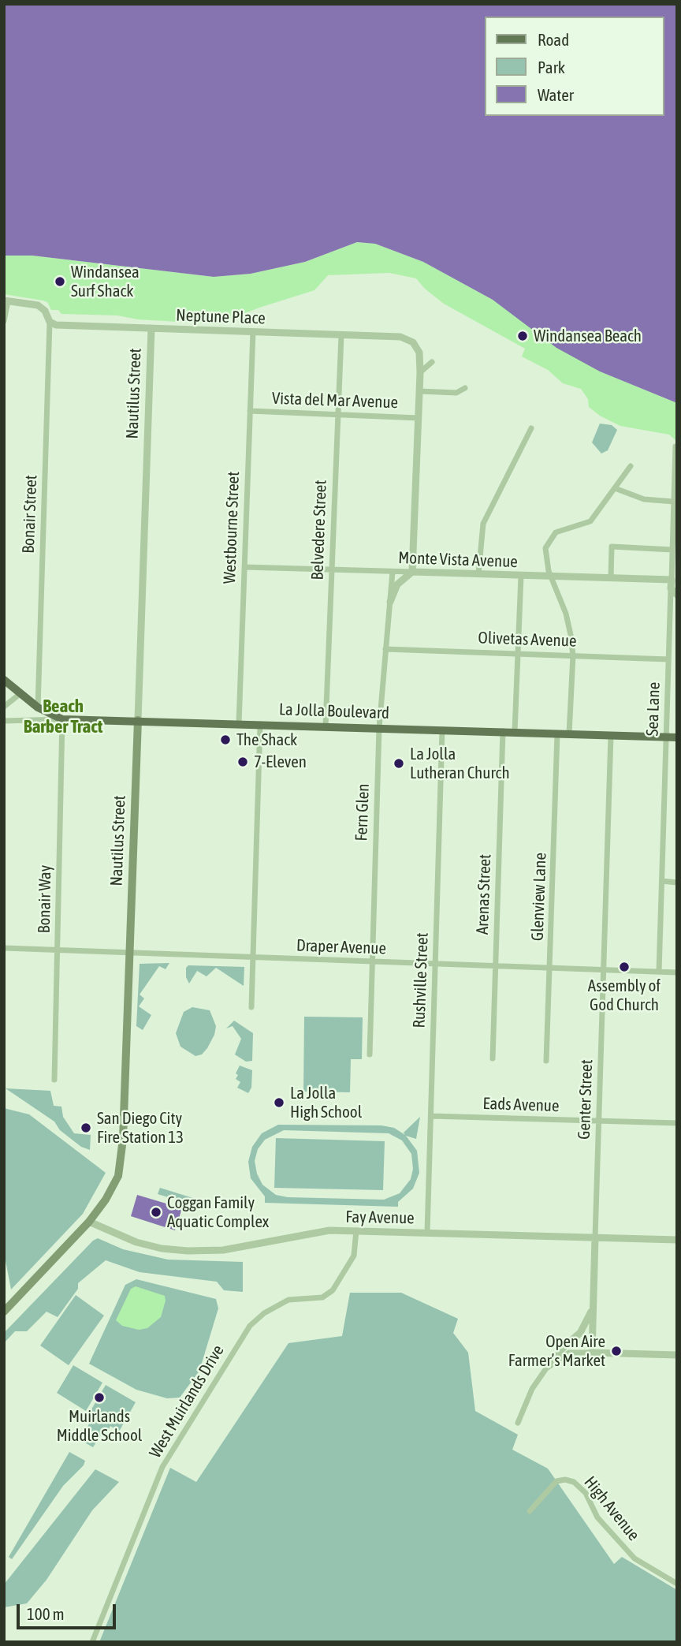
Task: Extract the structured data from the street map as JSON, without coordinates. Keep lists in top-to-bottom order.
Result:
{
  "streets": {
    "main road": ["Nautilus Street", "La Jolla Boulevard"],
    "street": [
      "Neptune Place",
      "Vista del Mar Avenue",
      "Bonair Street",
      "Westbourne Street",
      "Belvedere Street",
      "Monte Vista Avenue",
      "Olivetas Avenue",
      "Sea Lane",
      "Fern Glen",
      "Arenas Street",
      "Glenview Lane",
      "Bonair Way",
      "Draper Avenue",
      "Rushville Street",
      "Genter Street",
      "Eads Avenue",
      "Fay Avenue",
      "West Muirlands Drive",
      "High Avenue"
    ]
  },
  "crossings": [
    ["Neptune Place", "Nautilus Street"],
    ["Neptune Place", "Bonair Street"],
    ["Neptune Place", "Westbourne Street"],
    ["Neptune Place", "Belvedere Street"],
    ["Nautilus Street", "La Jolla Boulevard"],
    ["Nautilus Street", "Draper Avenue"],
    ["Nautilus Street", "Fay Avenue"],
    ["Vista del Mar Avenue", "Westbourne Street"],
    ["Vista del Mar Avenue", "Belvedere Street"],
    ["Bonair Street", "La Jolla Boulevard"],
    ["Westbourne Street", "Monte Vista Avenue"],
    ["Westbourne Street", "La Jolla Boulevard"],
    ["Belvedere Street", "Monte Vista Avenue"],
    ["Belvedere Street", "La Jolla Boulevard"],
    ["Monte Vista Avenue", "Sea Lane"],
    ["Monte Vista Avenue", "Fern Glen"],
    ["Olivetas Avenue", "Sea Lane"],
    ["Olivetas Avenue", "Fern Glen"],
    ["Sea Lane", "La Jolla Boulevard"],
    ["Sea Lane", "Draper Avenue"],
    ["La Jolla Boulevard", "Fern Glen"],
    ["La Jolla Boulevard", "Arenas Street"],
    ["La Jolla Boulevard", "Glenview Lane"],
    ["La Jolla Boulevard", "Bonair Way"],
    ["La Jolla Boulevard", "Rushville Street"],
    ["La Jolla Boulevard", "Genter Street"],
    ["Fern Glen", "Draper Avenue"],
    ["Arenas Street", "Draper Avenue"],
    ["Glenview Lane", "Draper Avenue"],
    ["Bonair Way", "Draper Avenue"],
    ["Draper Avenue", "Rushville Street"],
    ["Draper Avenue", "Genter Street"],
    ["Rushville Street", "Eads Avenue"],
    ["Rushville Street", "Fay Avenue"],
    ["Genter Street", "Eads Avenue"],
    ["Genter Street", "Fay Avenue"],
    ["Fay Avenue", "West Muirlands Drive"]
  ],
  "districts": ["Beach Barber Tract"],
  "places": [
    "Windansea Surf Shack",
    "Windansea Beach",
    "The Shack",
    "7-Eleven",
    "La Jolla Lutheran Church",
    "Assembly of God Church",
    "La Jolla High School",
    "San Diego City Fire Station 13",
    "Coggan Family Aquatic Complex",
    "Open Aire Farmer’s Market",
    "Muirlands Middle School"
  ],
  "legend": ["Road", "Park", "Water"],
  "scale_bar": "100 m"
}
